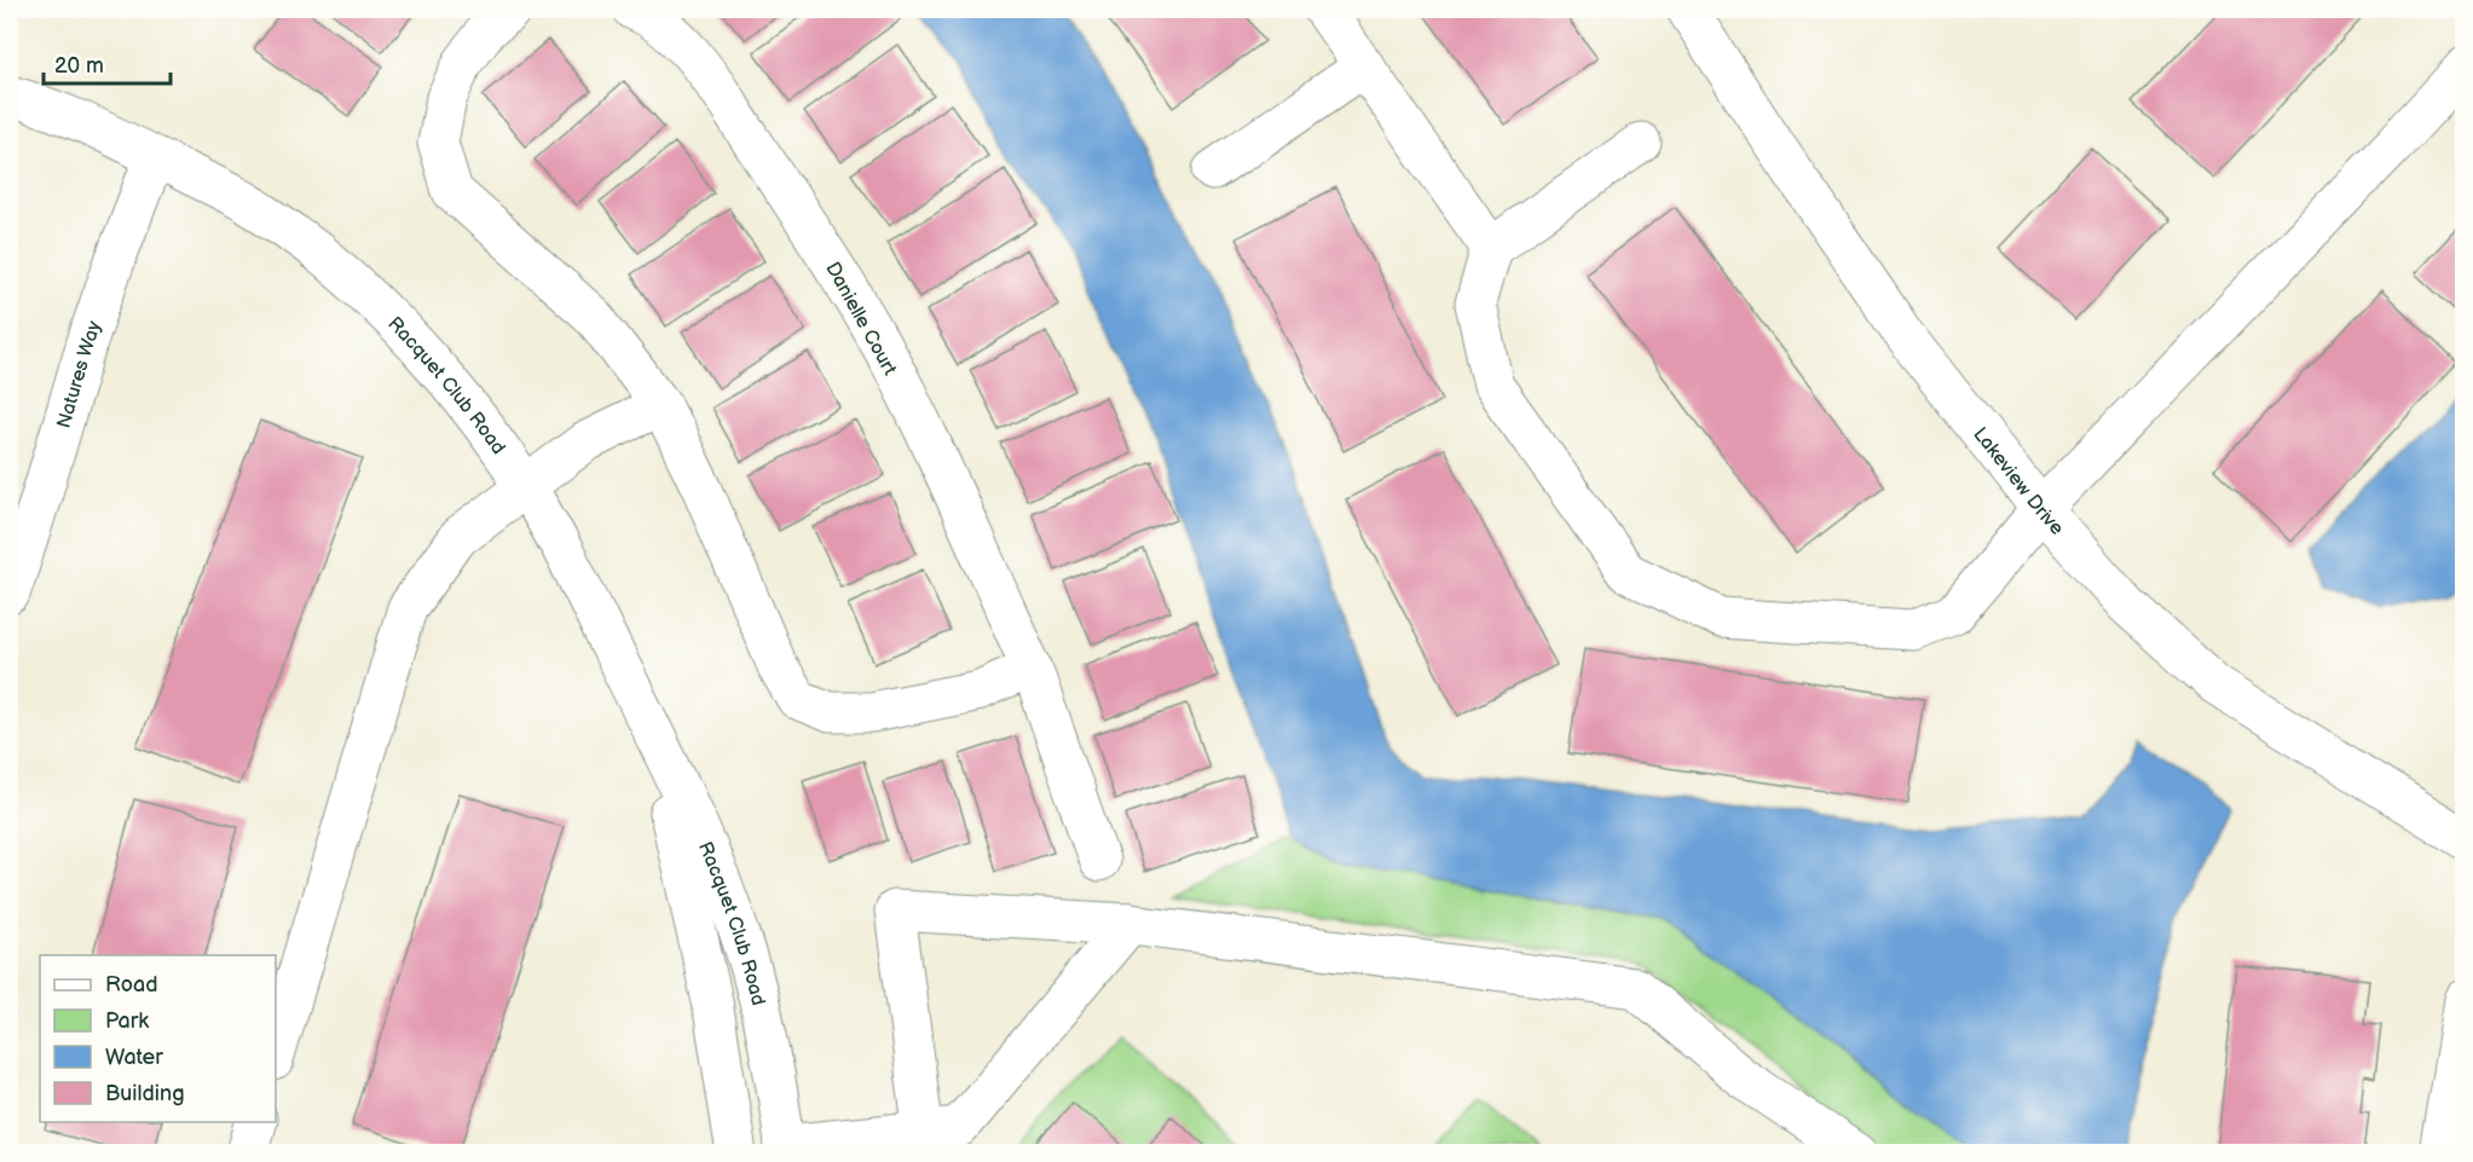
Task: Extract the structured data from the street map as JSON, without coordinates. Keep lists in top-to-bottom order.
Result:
{
  "streets": {
    "street": [
      "Danielle Court",
      "Natures Way",
      "Racquet Club Road",
      "Lakeview Drive"
    ]
  },
  "crossings": [
    ["Natures Way", "Racquet Club Road"]
  ],
  "legend": [
    "Road",
    "Park",
    "Water",
    "Building"
  ],
  "scale_bar": "20 m"
}
